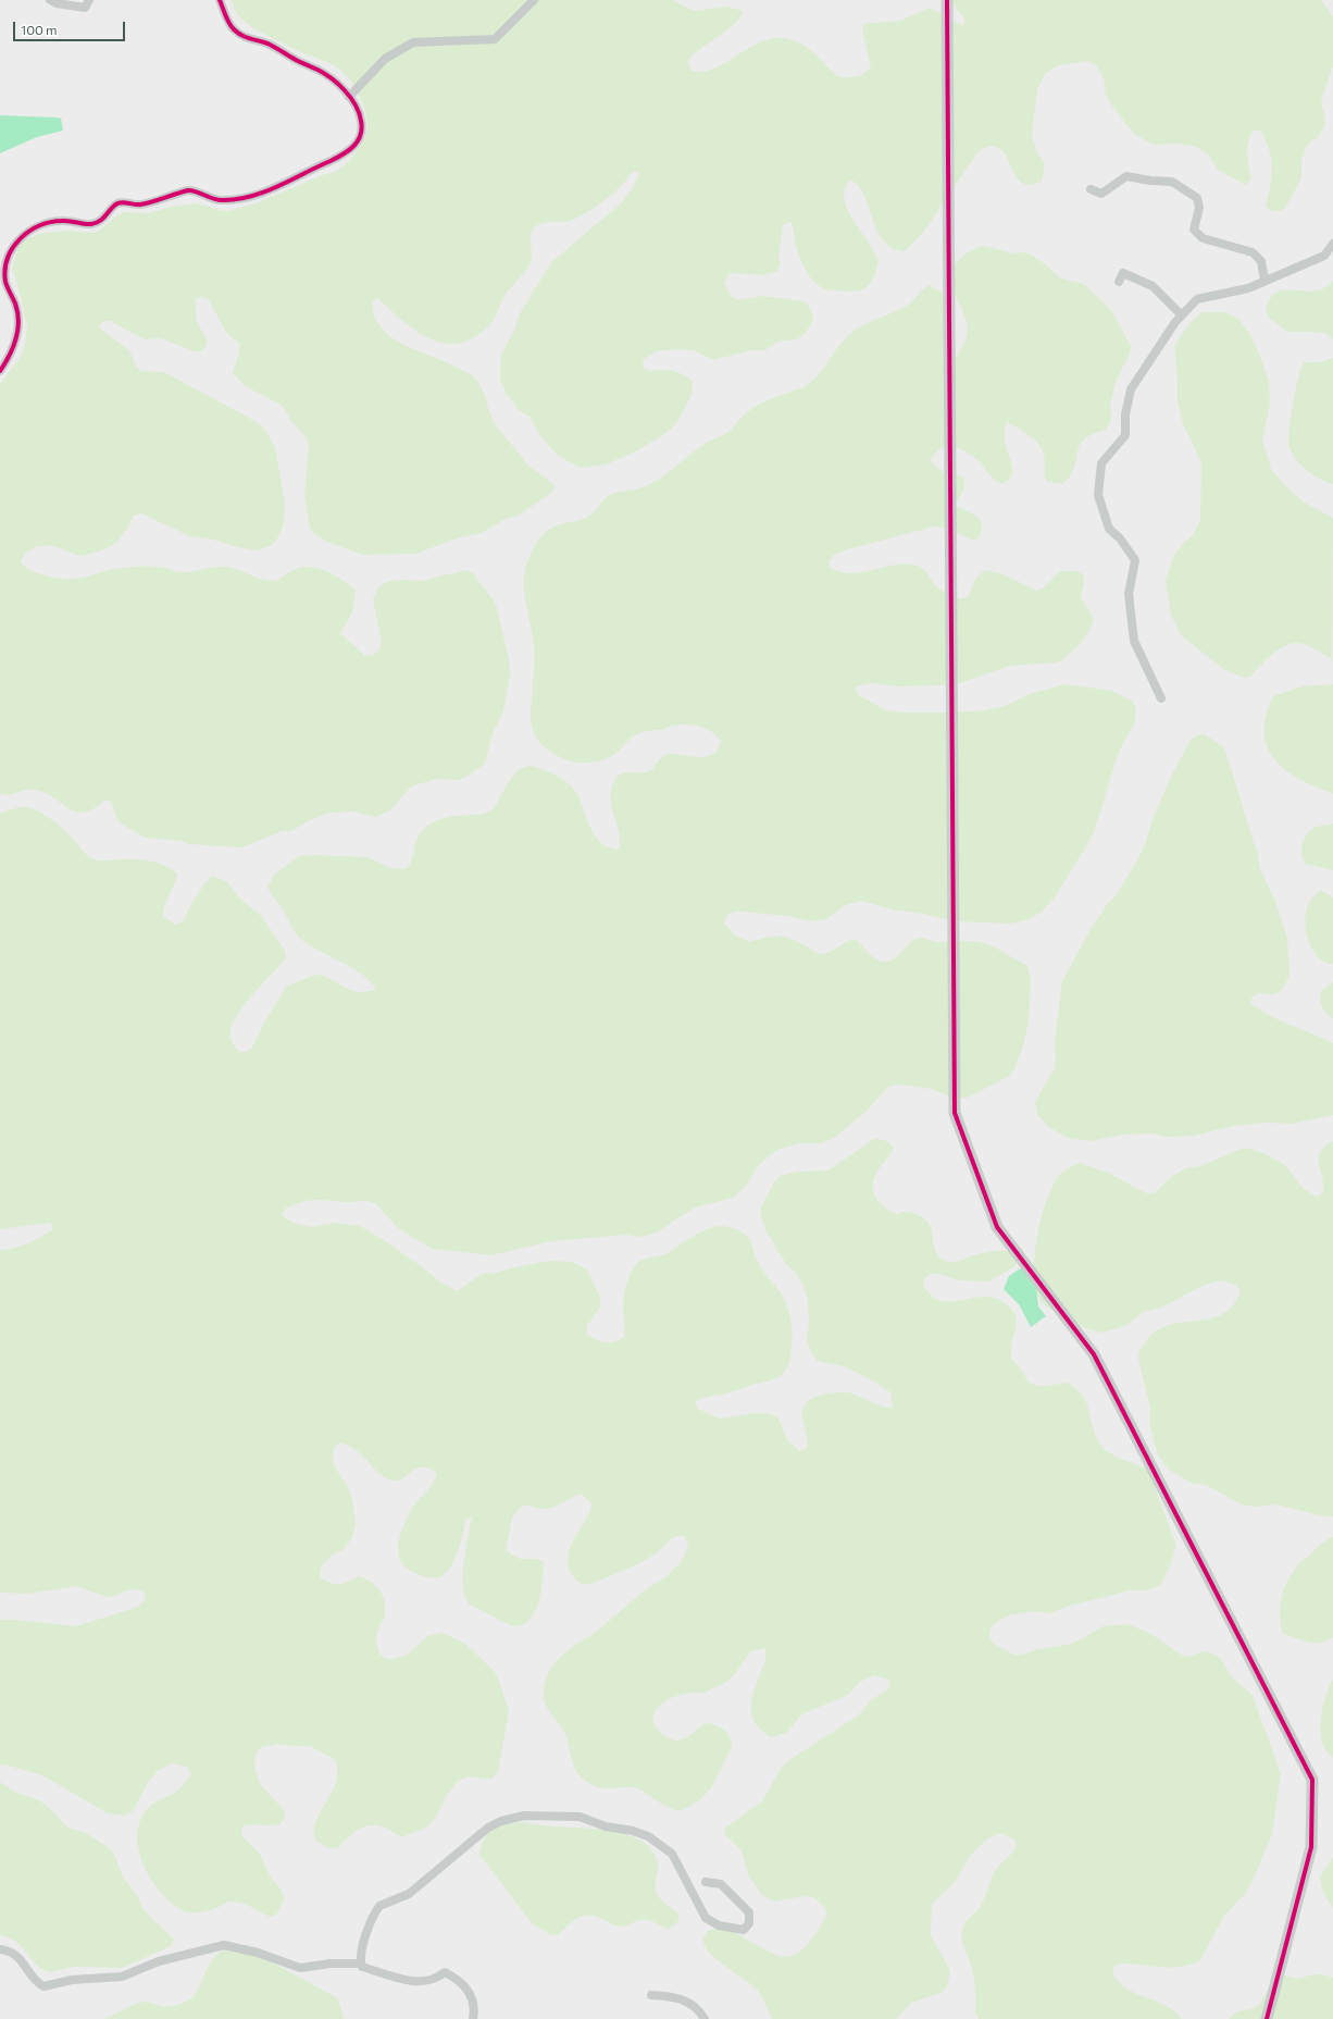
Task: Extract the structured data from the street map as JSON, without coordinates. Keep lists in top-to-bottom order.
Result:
{
  "scale_bar": "100 m"
}
